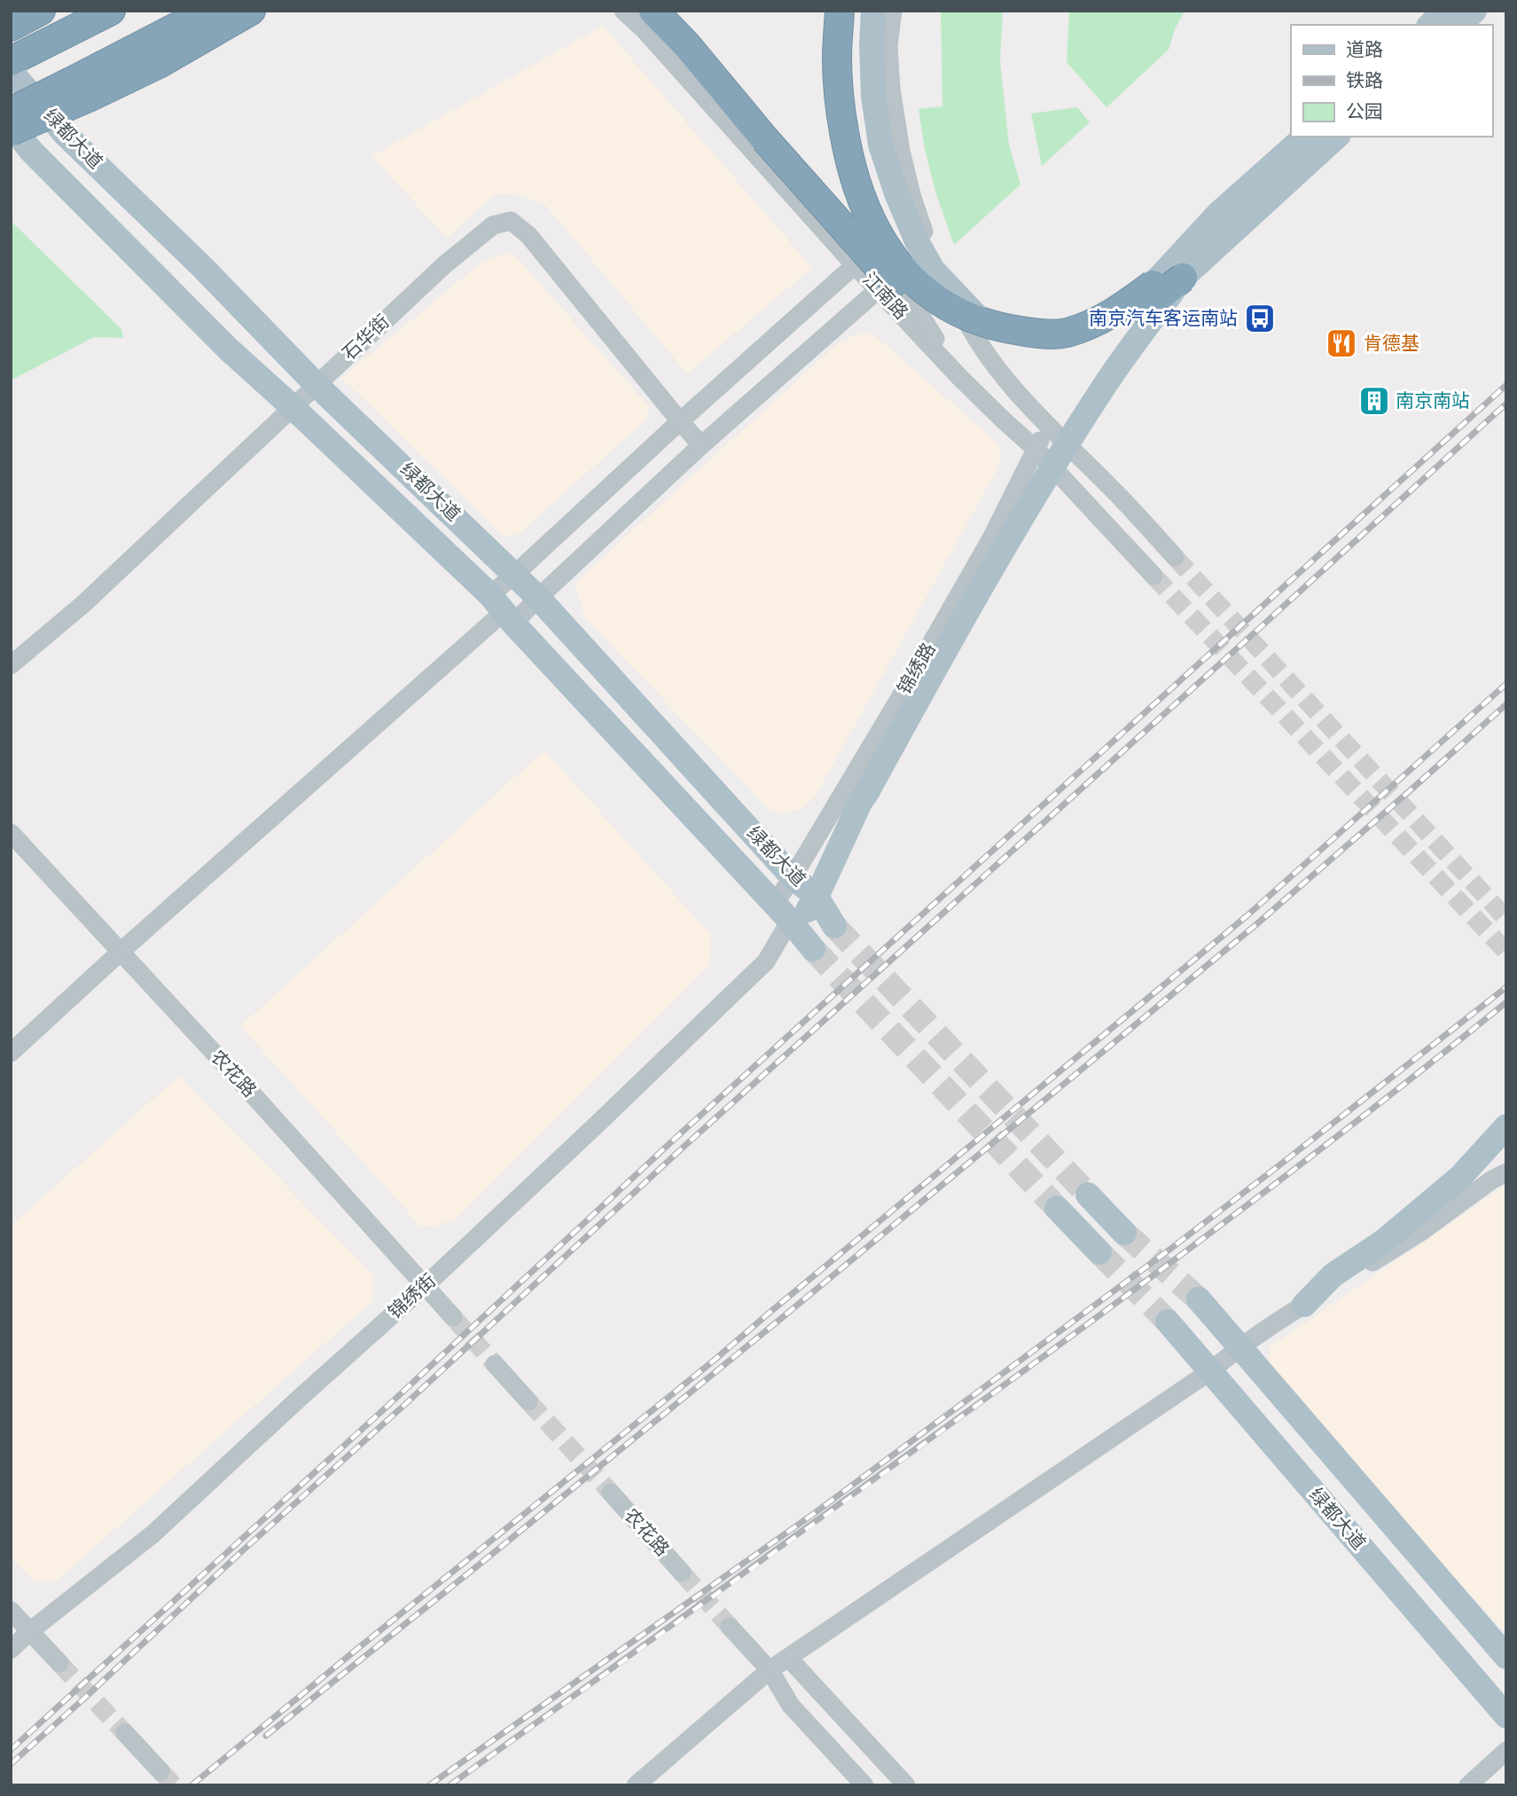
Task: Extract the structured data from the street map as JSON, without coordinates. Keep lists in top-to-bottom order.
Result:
{
  "streets": {
    "main road": ["绿都大道"],
    "street": [
      "江南路",
      "石华街",
      "锦绣路",
      "农花路",
      "锦绣街"
    ]
  },
  "crossings": [
    ["绿都大道", "石华街"],
    ["绿都大道", "锦绣路"],
    ["绿都大道", "锦绣街"],
    ["江南路", "锦绣路"],
    ["锦绣路", "锦绣街"],
    ["农花路", "锦绣街"]
  ],
  "places": {
    "bus stop": ["南京汽车客运南站"],
    "restaurant": ["肯德基"],
    "building": ["南京南站"]
  },
  "legend": ["道路", "铁路", "公园"]
}
